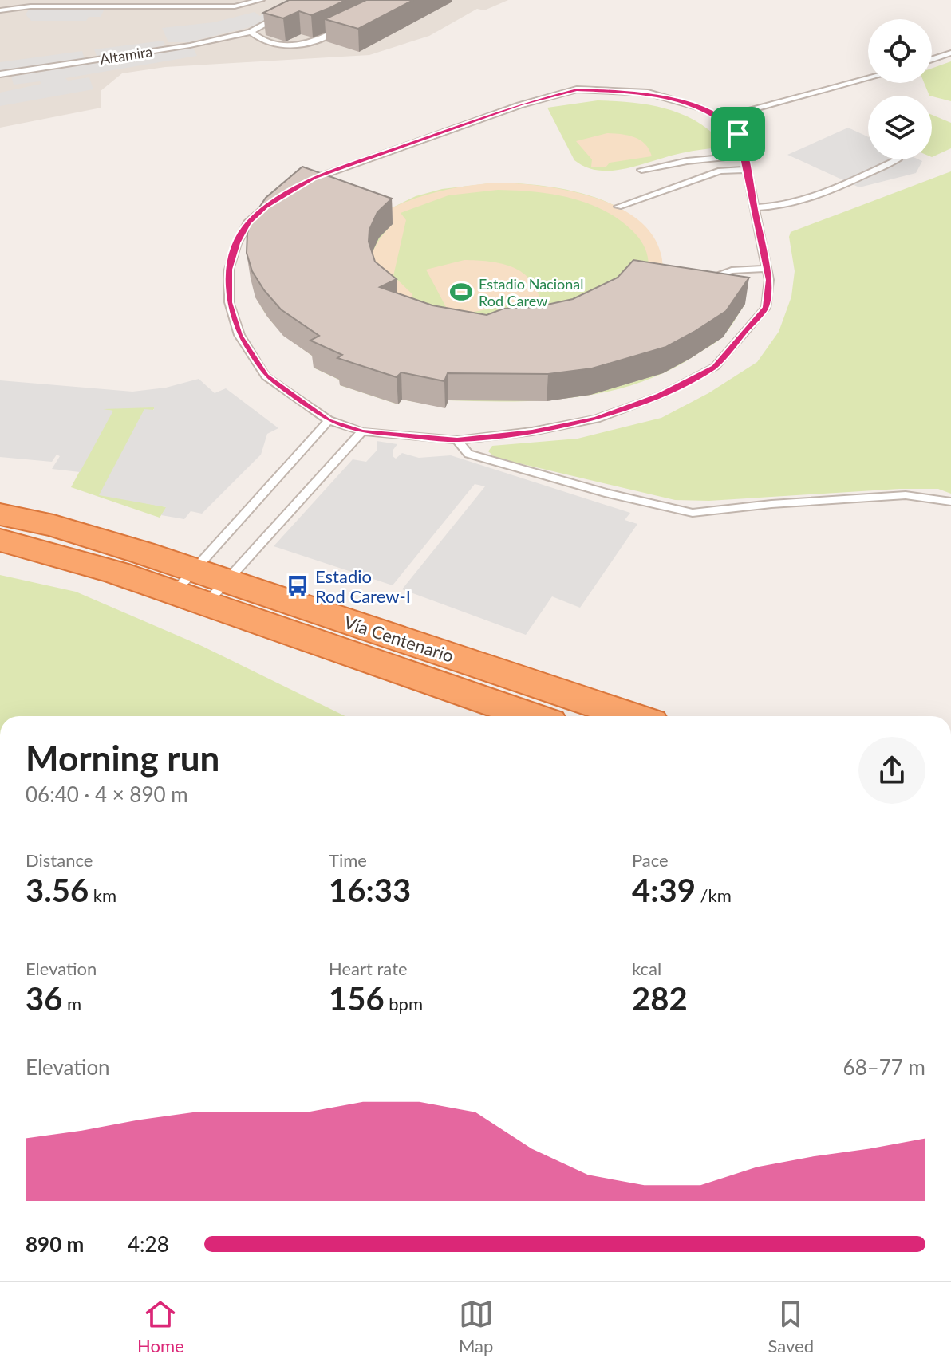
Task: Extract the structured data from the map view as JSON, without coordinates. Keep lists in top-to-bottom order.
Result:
{
  "streets": {
    "highway": ["Vía Centenario"],
    "lane": ["Altamira"]
  },
  "places": {
    "sports": ["Estadio Nacional Rod Carew"],
    "bus stop": ["Estadio Rod Carew-I"]
  },
  "page": {
    "heading": ["Morning run", "06:40 · 4 × 890 m"],
    "stats": [
      ["Distance", "3.56 km"],
      ["Time", "16:33"],
      ["Pace", "4:39 /km"],
      ["Elevation", "36 m"],
      ["Heart rate", "156 bpm"],
      ["kcal", "282"]
    ],
    "chart": ["Elevation", "68–77 m"],
    "list": [
      {
        "name": "890 m",
        "note": "4:28"
      }
    ],
    "tabs": ["Home", "Map", "Saved"]
  }
}
